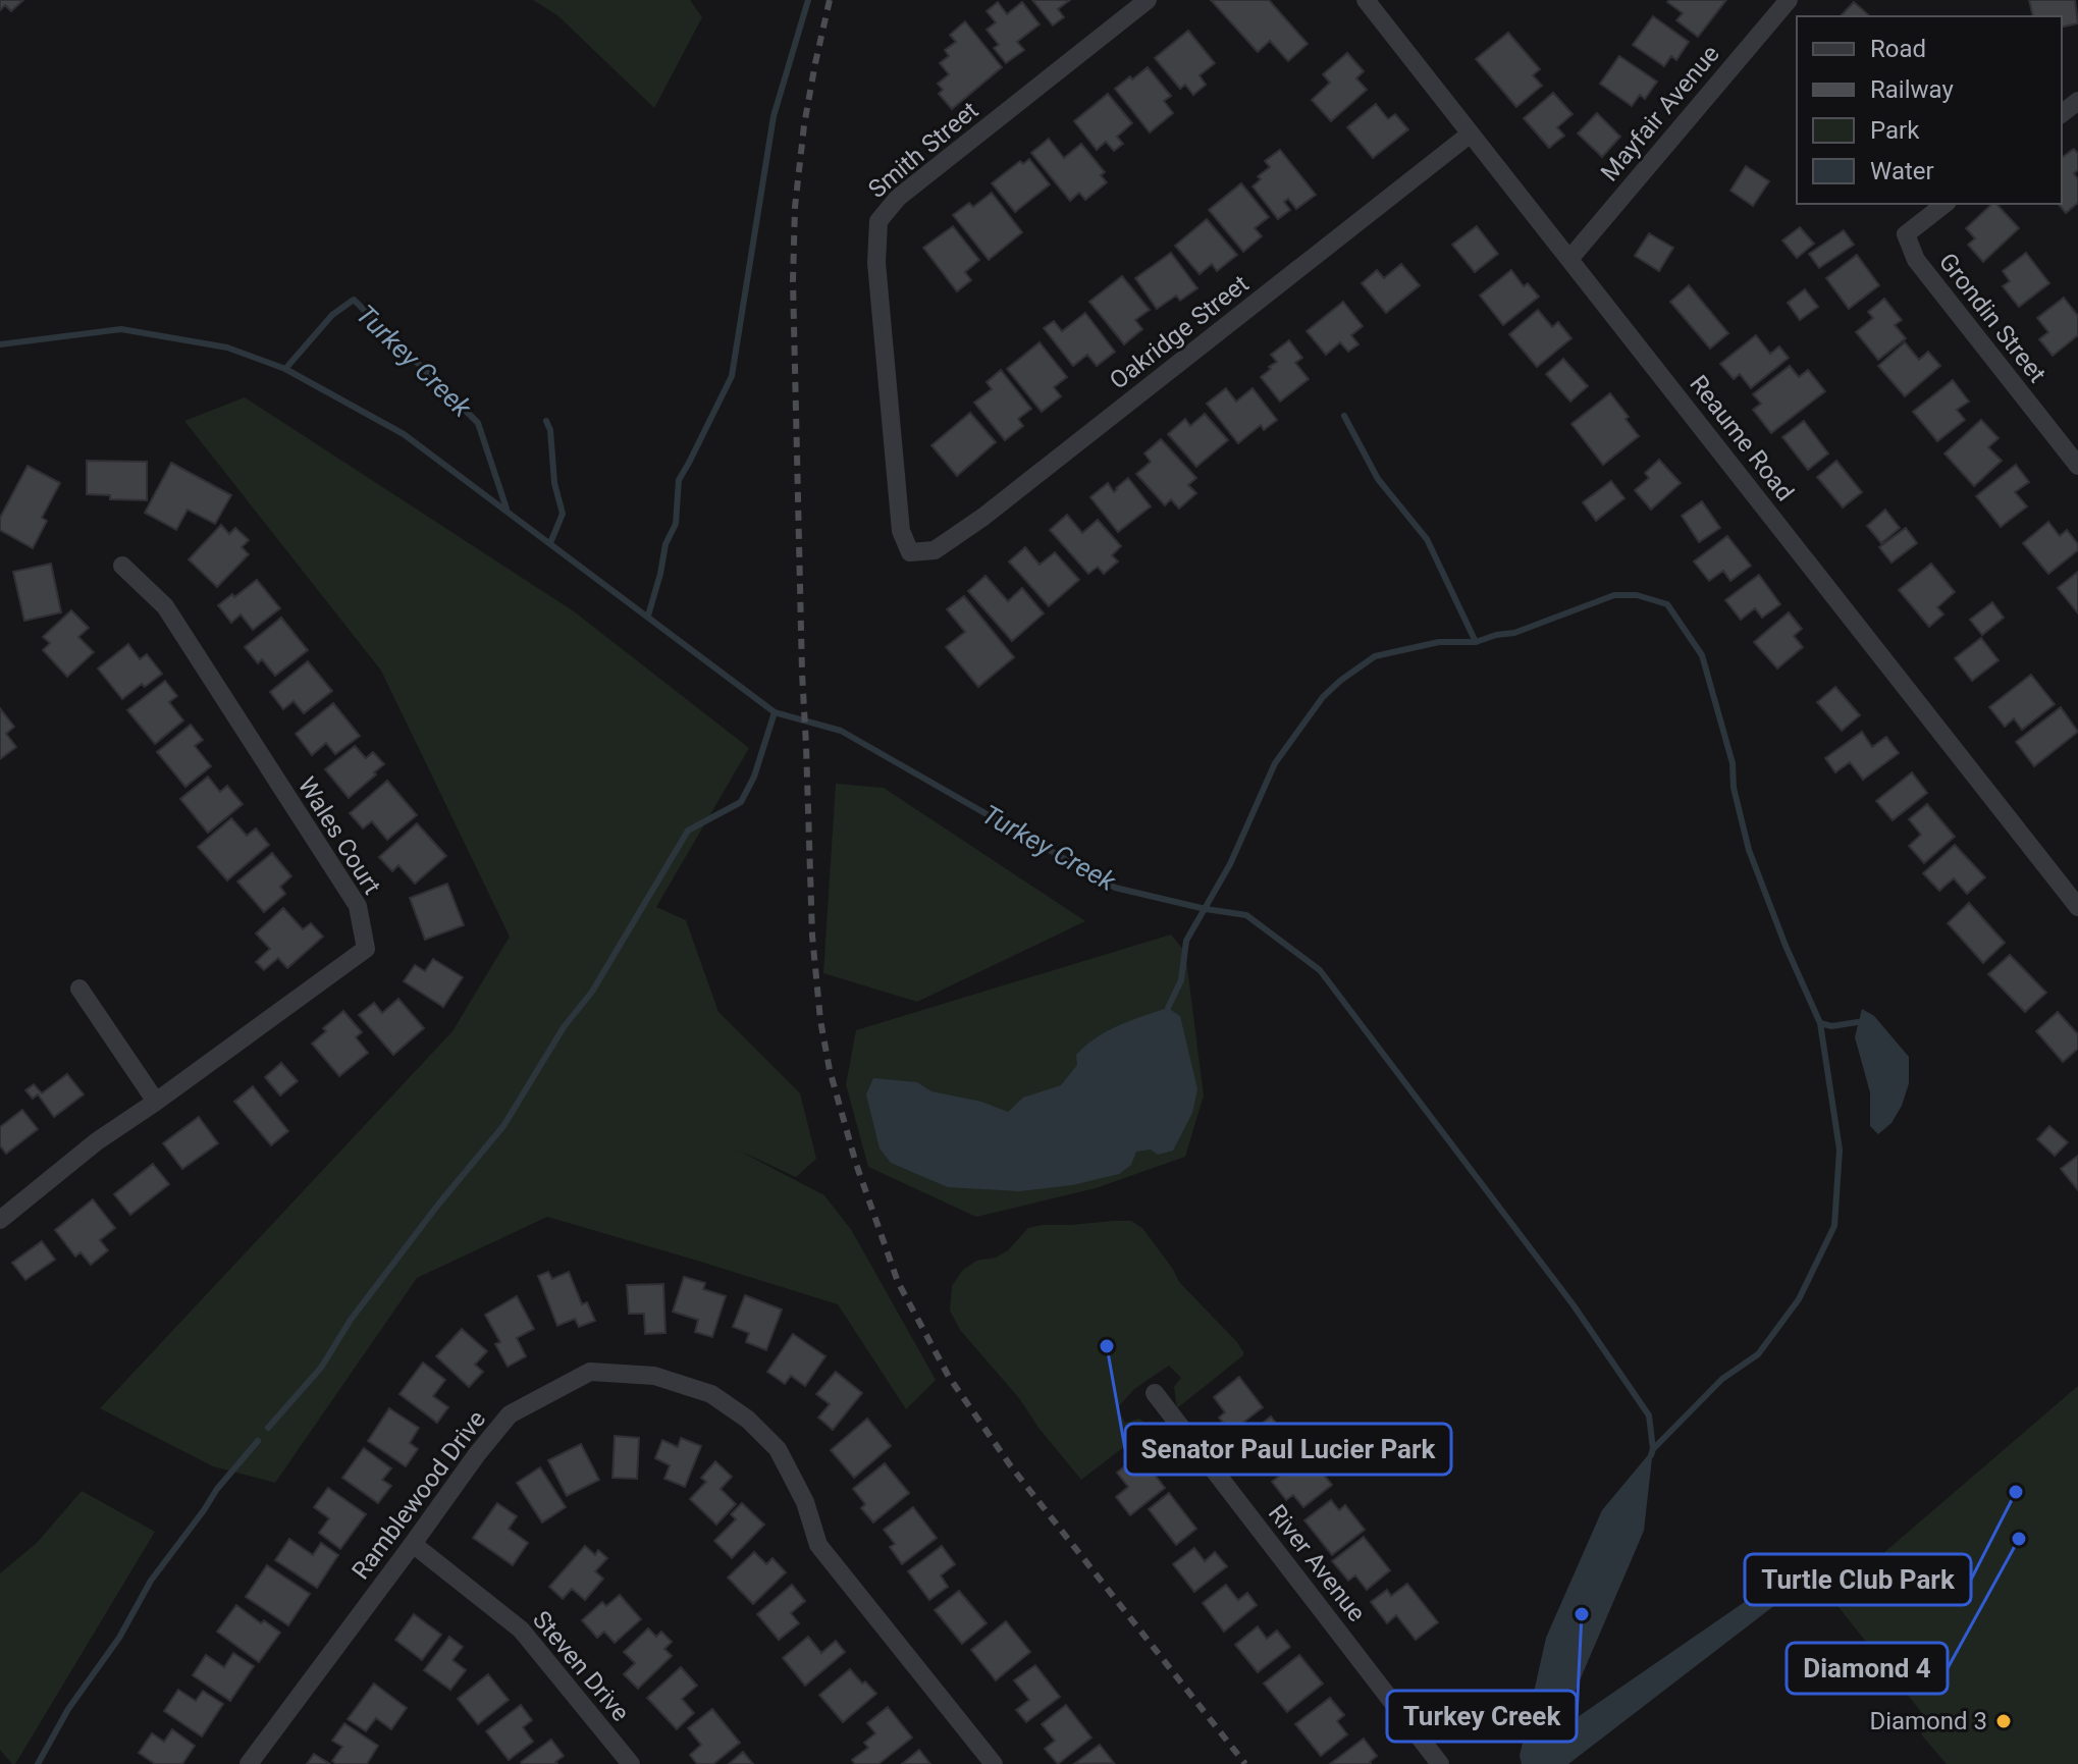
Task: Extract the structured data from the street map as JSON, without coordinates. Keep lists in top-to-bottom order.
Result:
{
  "streets": {
    "street": [
      "Mayfair Avenue",
      "Smith Street",
      "Grondin Street",
      "Oakridge Street",
      "Reaume Road",
      "Wales Court",
      "Ramblewood Drive",
      "River Avenue",
      "Steven Drive"
    ]
  },
  "crossings": [
    ["Mayfair Avenue", "Reaume Road"],
    ["Smith Street", "Oakridge Street"],
    ["Oakridge Street", "Reaume Road"],
    ["Ramblewood Drive", "Steven Drive"]
  ],
  "water": ["Turkey Creek"],
  "places": [
    "Senator Paul Lucier Park",
    "Turtle Club Park",
    "Diamond 4",
    "Turkey Creek",
    "Diamond 3"
  ],
  "legend": [
    "Road",
    "Railway",
    "Park",
    "Water"
  ]
}
